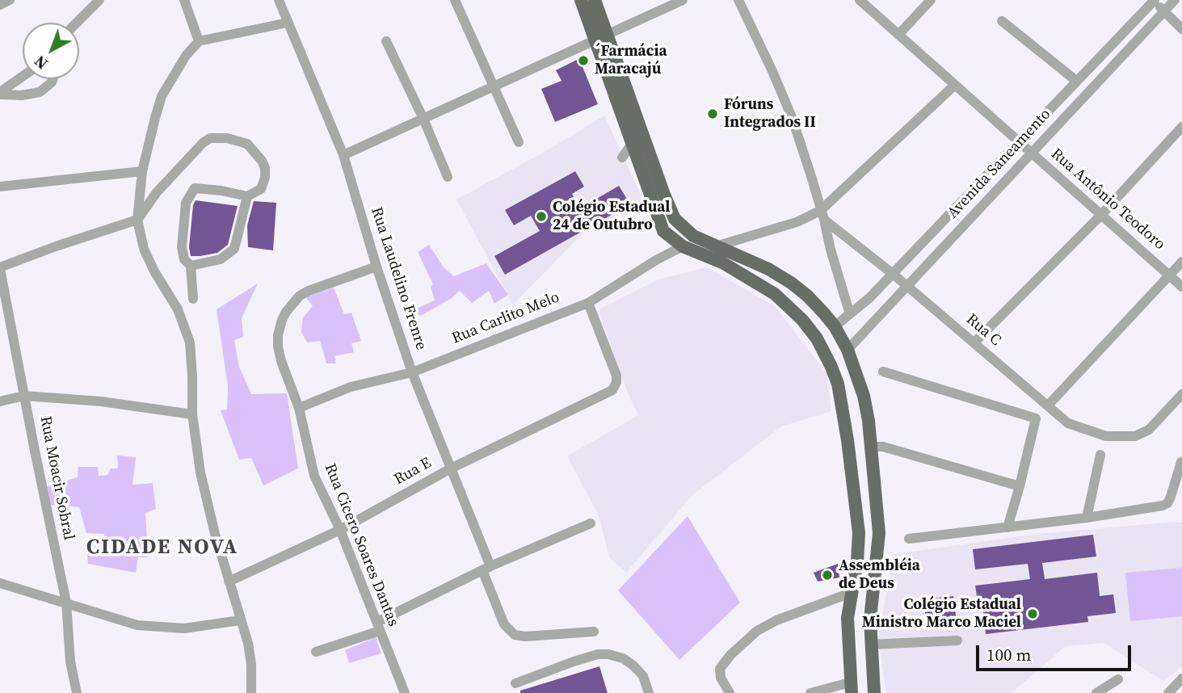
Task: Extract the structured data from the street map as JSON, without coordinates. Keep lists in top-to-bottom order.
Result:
{
  "streets": {
    "street": [
      "Avenida Saneamento",
      "Rua Antônio Teodoro",
      "Rua Laudelino Frenre",
      "Rua Carlito Melo",
      "Rua C",
      "Rua E",
      "Rua Moacir Sobral",
      "Rua Cicero Soares Dantas"
    ]
  },
  "crossings": [
    ["Avenida Saneamento", "Rua Antônio Teodoro"],
    ["Avenida Saneamento", "Rua C"],
    ["Rua Laudelino Frenre", "Rua Carlito Melo"],
    ["Rua Laudelino Frenre", "Rua E"],
    ["Rua Laudelino Frenre", "Rua Cicero Soares Dantas"],
    ["Rua Carlito Melo", "Rua E"],
    ["Rua Carlito Melo", "Rua Cicero Soares Dantas"],
    ["Rua E", "Rua Cicero Soares Dantas"]
  ],
  "districts": ["CIDADE NOVA"],
  "places": [
    "´Farmácia Maracajú",
    "Fóruns Integrados II",
    "Colégio Estadual 24 de Outubro",
    "Assembléia de Deus",
    "Colégio Estadual Ministro Marco Maciel"
  ],
  "scale_bar": "100 m",
  "north": "bottom left"
}
